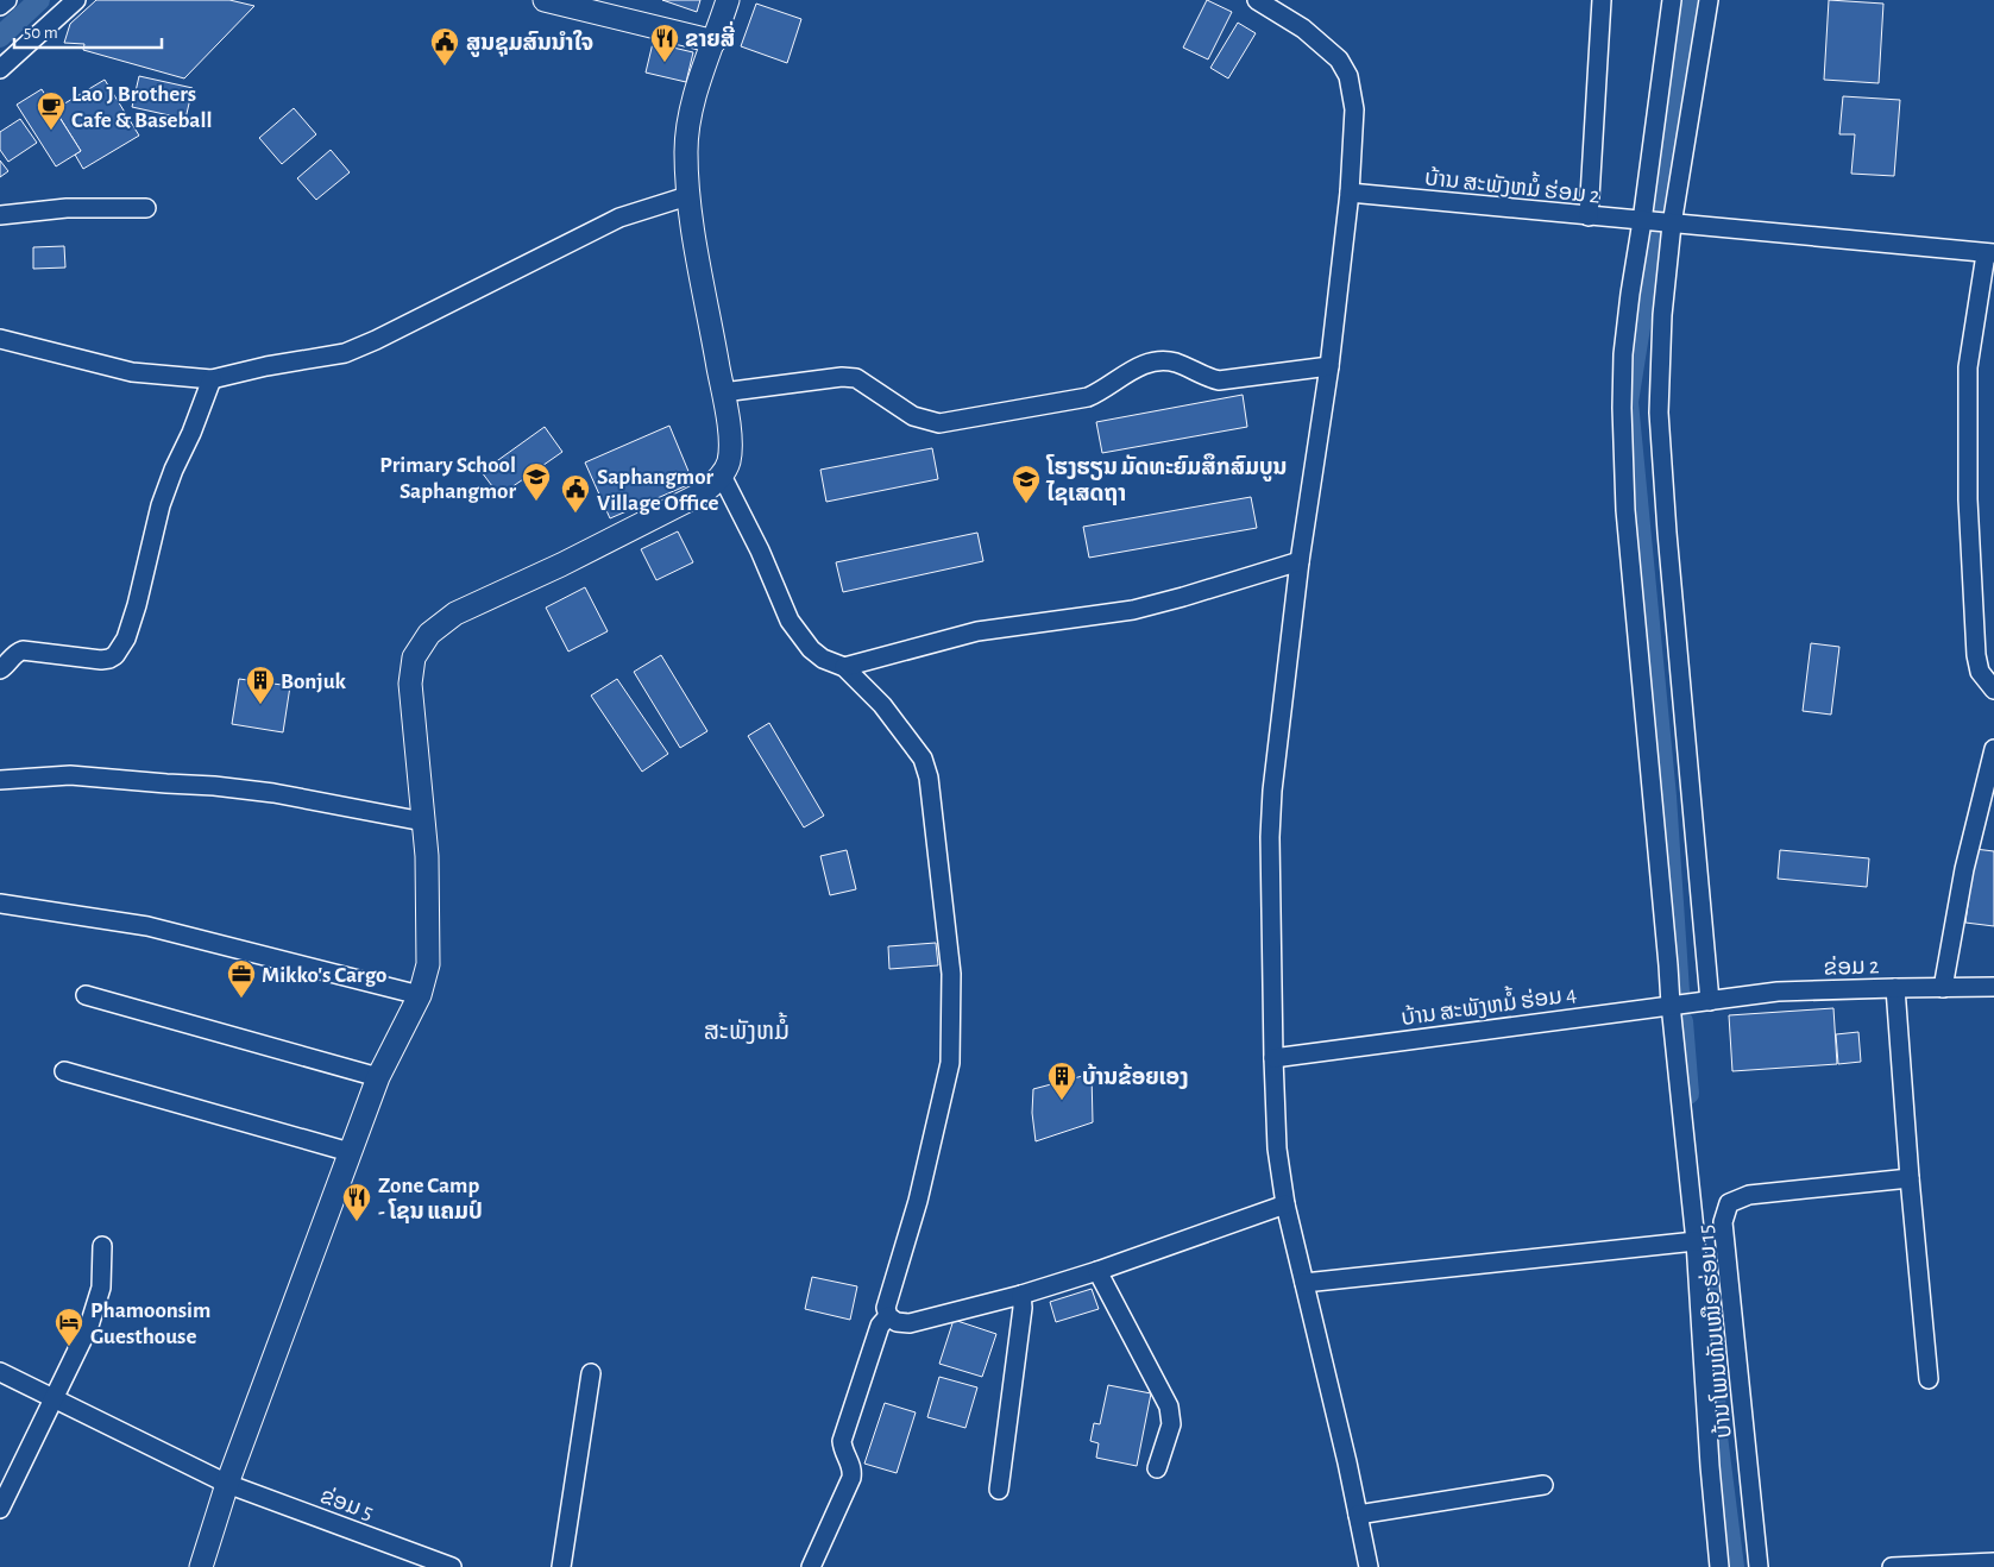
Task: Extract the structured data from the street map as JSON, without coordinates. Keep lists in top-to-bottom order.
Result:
{
  "streets": {
    "street": [
      "ບ້ານ ສະພັງຫມໍ້ ຮ່ອມ 2",
      "ຂ່ອມ 2",
      "ບ້ານ ສະພັງຫມໍ້ ຮ່ອມ 4",
      "ບ້ານ ໂພນທັນເໜືອ ຮ່ອມ 15",
      "ຂ່ອມ 5"
    ]
  },
  "crossings": [
    ["ຂ່ອມ 2", "ບ້ານ ສະພັງຫມໍ້ ຮ່ອມ 4"]
  ],
  "districts": ["ສະພັງຫມໍ້"],
  "places": {
    "restaurant": ["ຂາຍສີ່", "Zone Camp - ໂຊນ ແຄມປ໌"],
    "public building": ["ສູນຊຸມສົນນຳໃຈ", "Saphangmor Village Office"],
    "cafe": ["Lao J Brothers Cafe & Baseball"],
    "school or university": ["Primary School Saphangmor", "ໂຮງຮຽນ ມັດທະຍົມສຶກສົມບູນ ໄຊເສດຖາ"],
    "building": ["Bonjuk", "ບ້ານຂ້ອຍເອງ"],
    "office": ["Mikko's Cargo"],
    "hotel": ["Phamoonsim Guesthouse"]
  },
  "scale_bar": "50 m"
}
